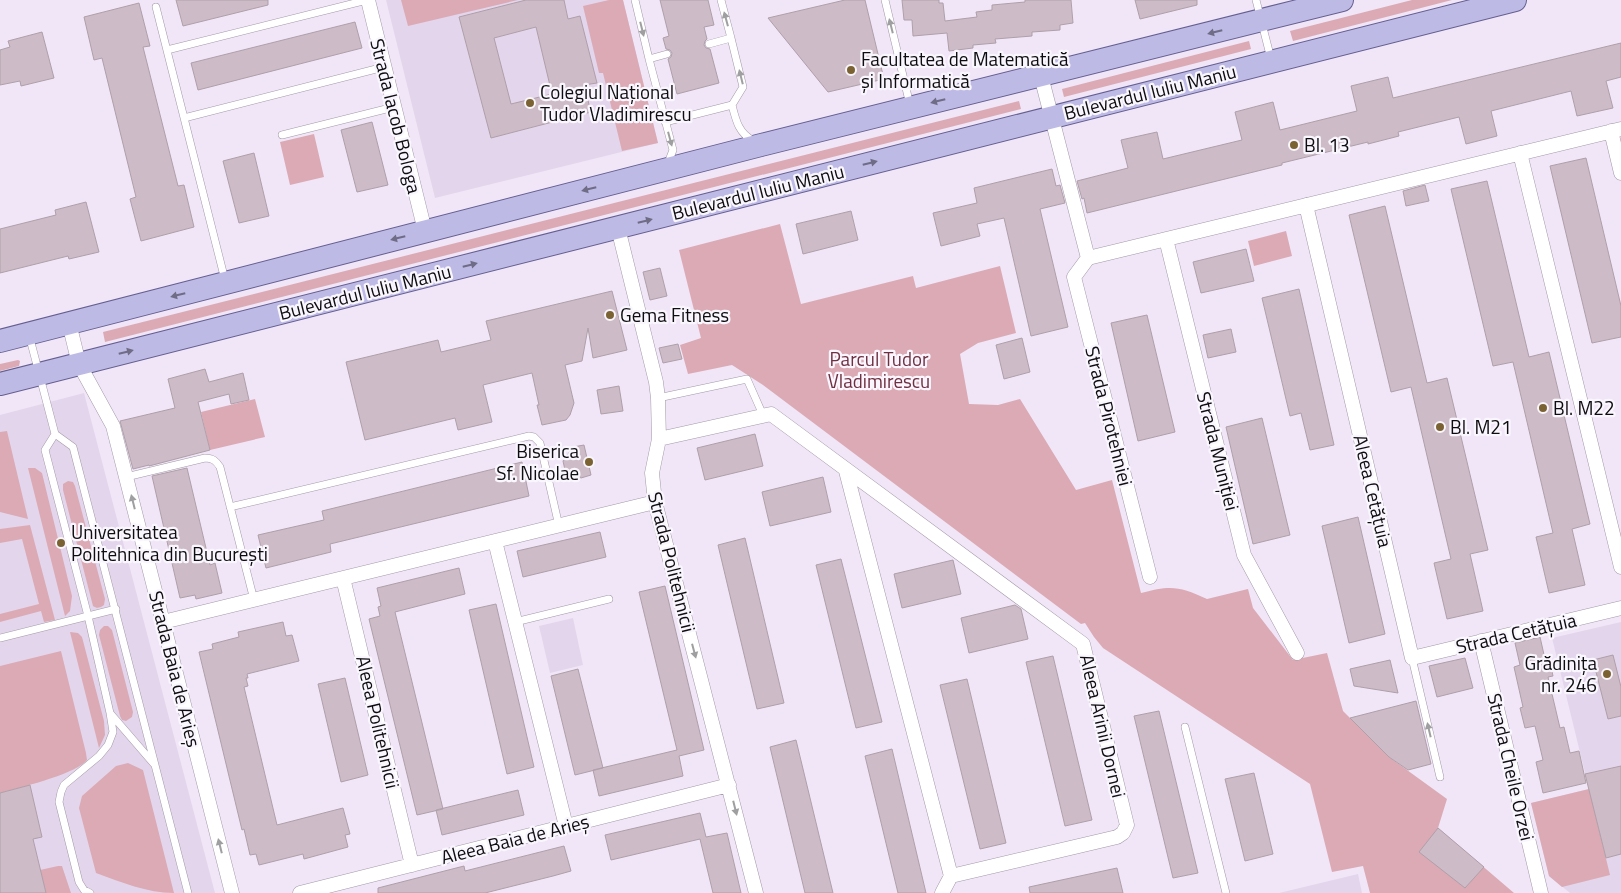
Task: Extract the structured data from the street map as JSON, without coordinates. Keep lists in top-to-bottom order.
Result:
{
  "streets": {
    "main road": ["Bulevardul Iuliu Maniu"],
    "street": [
      "Strada Iacob Bologa",
      "Strada Pirotehniei",
      "Strada Muniției",
      "Aleea Cetățuia",
      "Strada Politehnicii",
      "Strada Cetățuia",
      "Strada Baia de Arieș",
      "Aleea Politehnicii",
      "Aleea Arinii Dornei",
      "Strada Cheile Orzei",
      "Aleea Baia de Arieș"
    ]
  },
  "crossings": [
    ["Bulevardul Iuliu Maniu", "Strada Politehnicii"],
    ["Bulevardul Iuliu Maniu", "Strada Baia de Arieș"],
    ["Aleea Cetățuia", "Strada Cetățuia"],
    ["Strada Politehnicii", "Aleea Baia de Arieș"],
    ["Strada Cetățuia", "Strada Cheile Orzei"],
    ["Aleea Politehnicii", "Aleea Baia de Arieș"]
  ],
  "one_way": ["Strada Politehnicii", "Strada Baia de Arieș"],
  "parks": ["Parcul Tudor Vladimirescu"],
  "places": [
    "Facultatea de Matematică și Informatică",
    "Colegiul Național Tudor Vladimirescu",
    "Bl. 13",
    "Gema Fitness",
    "Bl. M22",
    "Bl. M21",
    "Biserica Sf. Nicolae",
    "Universitatea Politehnica din București",
    "Grădinița nr. 246"
  ]
}
